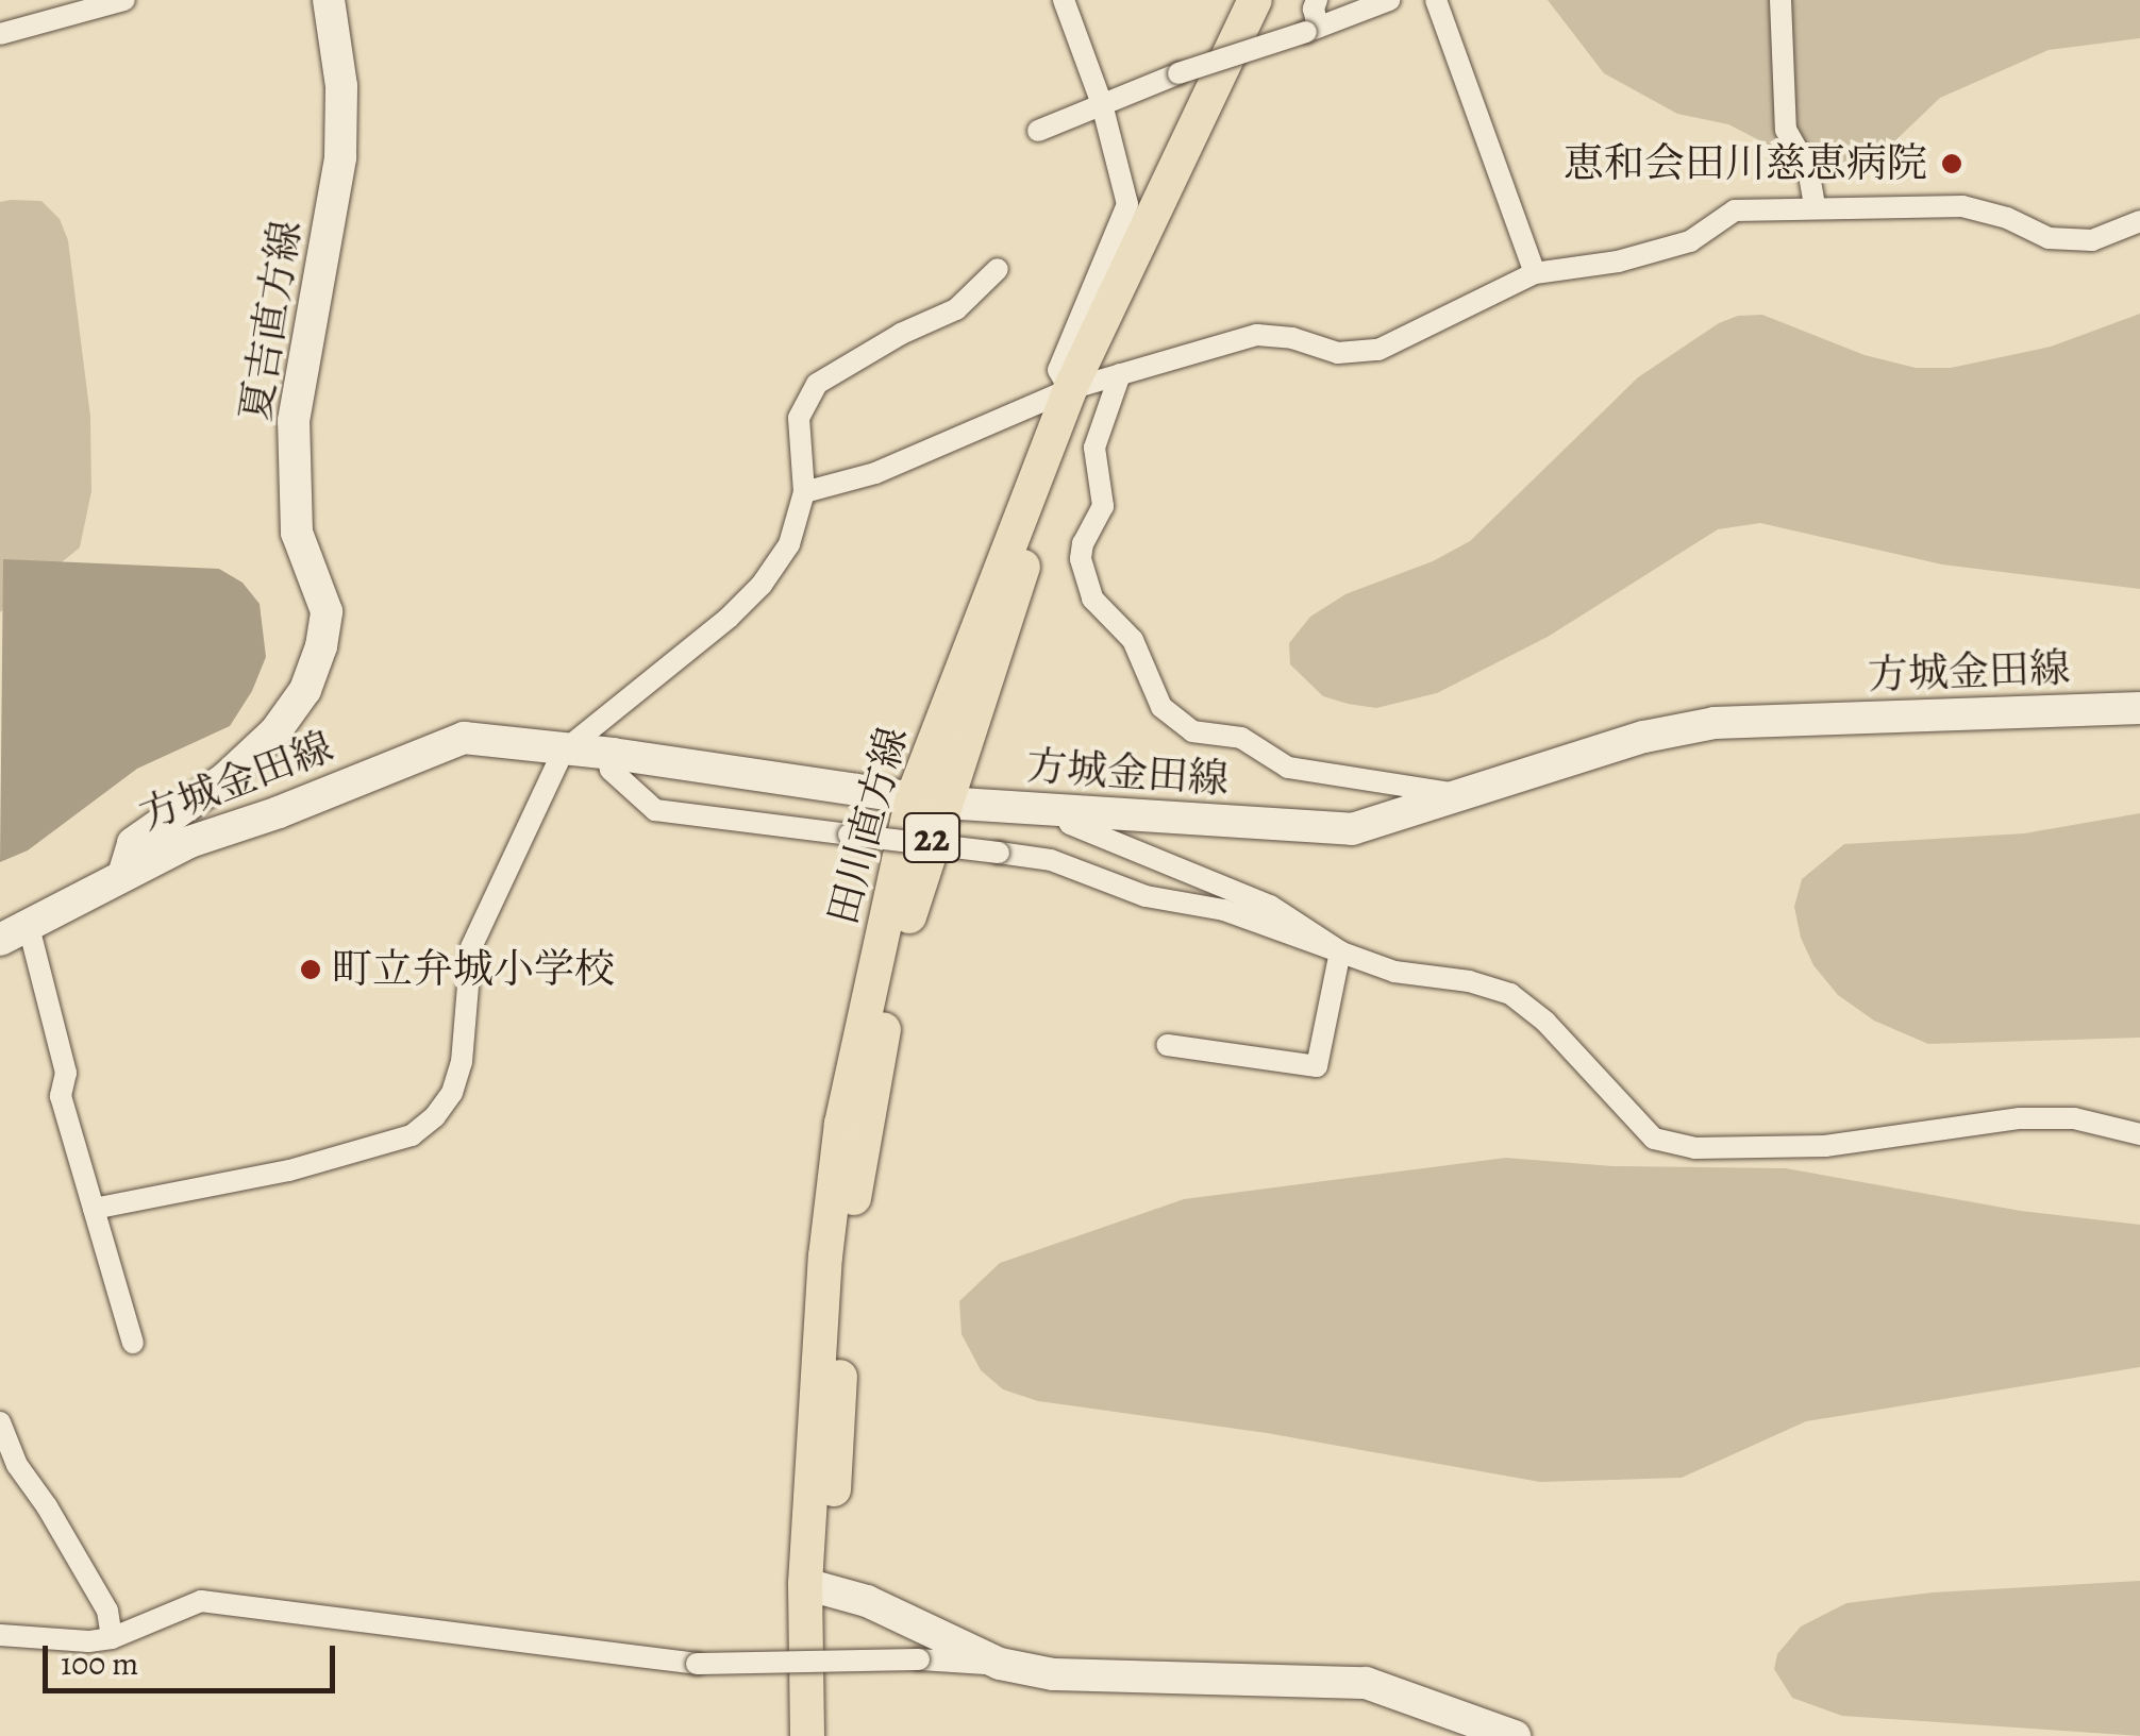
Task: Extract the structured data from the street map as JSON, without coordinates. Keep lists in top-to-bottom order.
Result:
{
  "streets": {
    "main road": [
      "夏吉直方線",
      "方城金田線",
      "田川直方線",
      "22"
    ]
  },
  "crossings": [
    ["夏吉直方線", "方城金田線"],
    ["方城金田線", "田川直方線"]
  ],
  "places": ["恵和会田川慈恵病院", "町立弁城小学校"],
  "scale_bar": "100 m"
}
